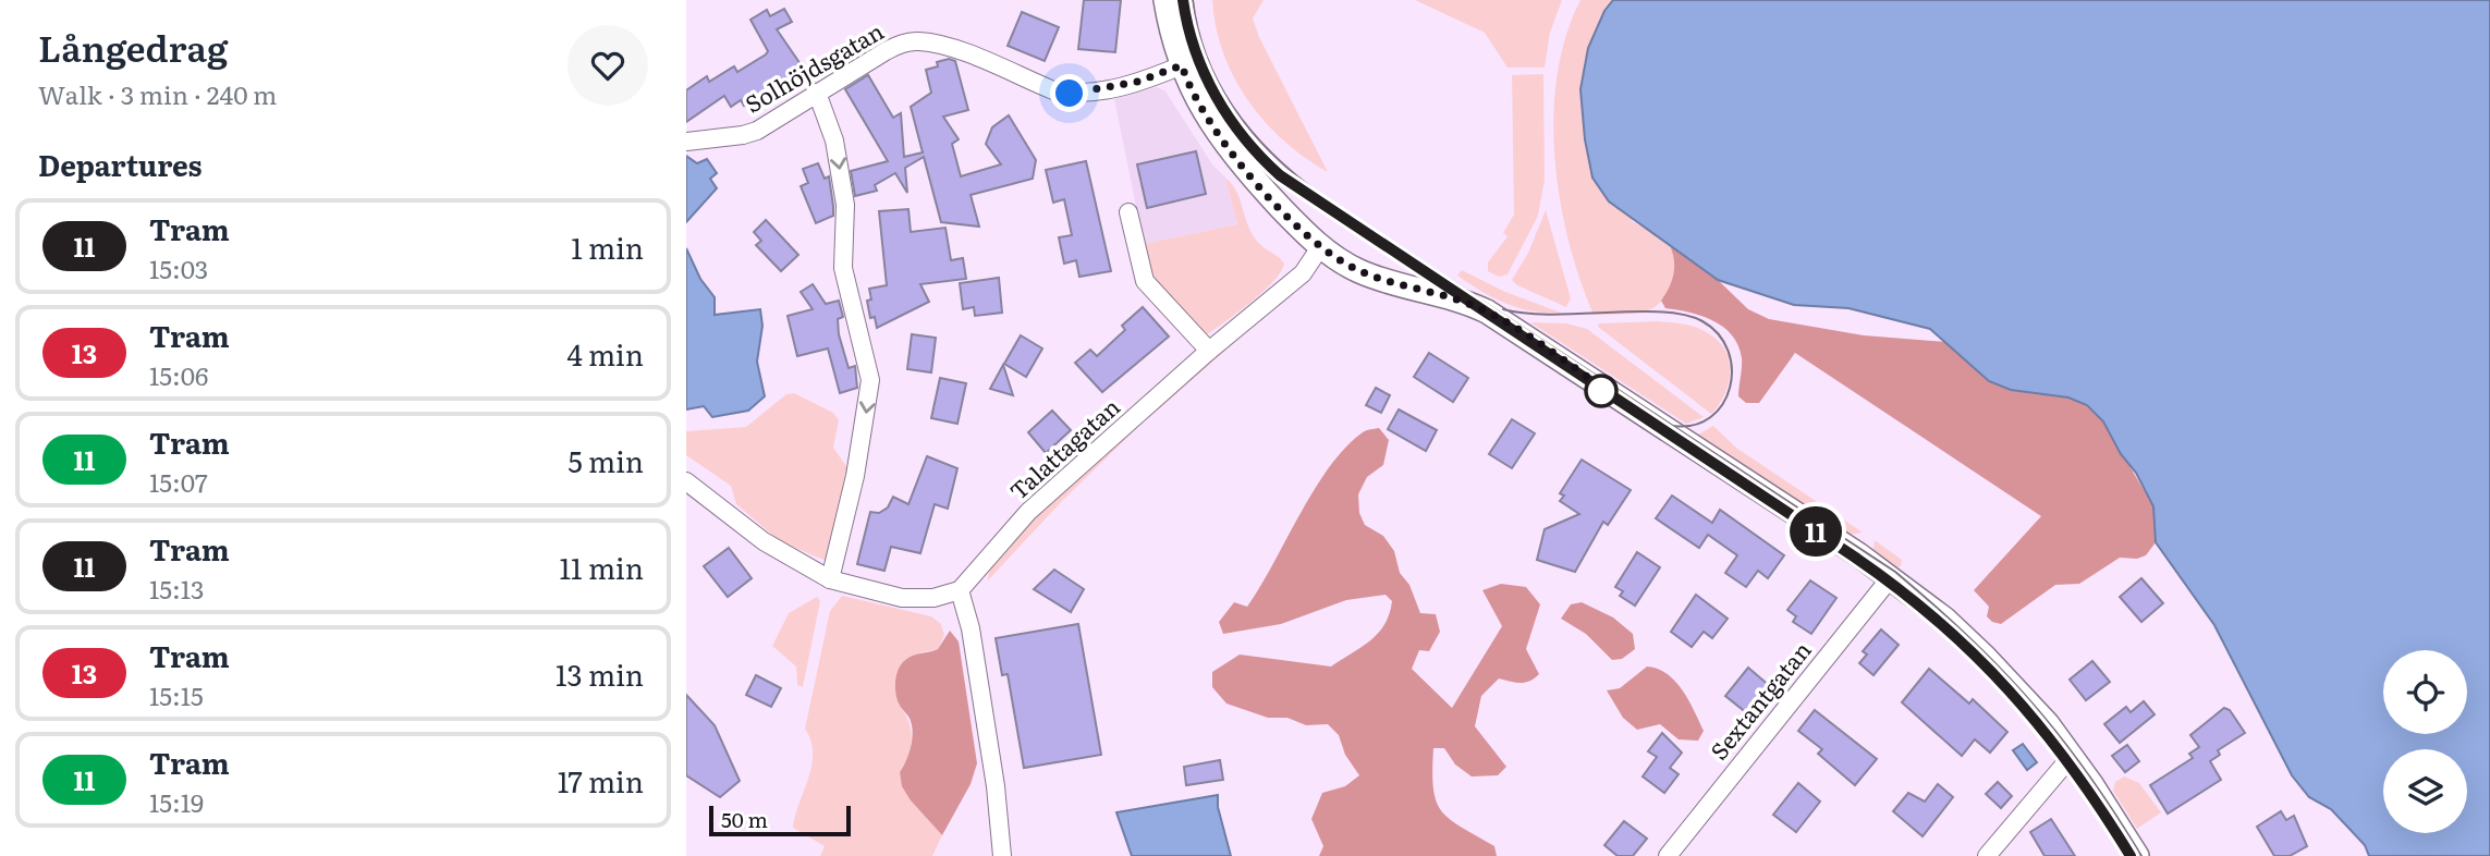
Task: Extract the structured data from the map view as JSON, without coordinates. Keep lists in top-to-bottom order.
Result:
{
  "streets": {
    "street": ["Solhöjdsgatan", "Talattagatan", "Sextantgatan"]
  },
  "lines": ["tram line 11"],
  "scale_bar": "50 m",
  "page": {
    "heading": [
      ["Långedrag", "Walk · 3 min · 240 m"],
      "Departures"
    ],
    "on_map": "11",
    "list": [
      {
        "mark": "11",
        "name": "Tram",
        "note": "15:03",
        "value": "1 min"
      },
      {
        "mark": "13",
        "name": "Tram",
        "note": "15:06",
        "value": "4 min"
      },
      {
        "mark": "11",
        "name": "Tram",
        "note": "15:07",
        "value": "5 min"
      },
      {
        "mark": "11",
        "name": "Tram",
        "note": "15:13",
        "value": "11 min"
      },
      {
        "mark": "13",
        "name": "Tram",
        "note": "15:15",
        "value": "13 min"
      },
      {
        "mark": "11",
        "name": "Tram",
        "note": "15:19",
        "value": "17 min"
      }
    ],
    "scale": "50 m"
  }
}
